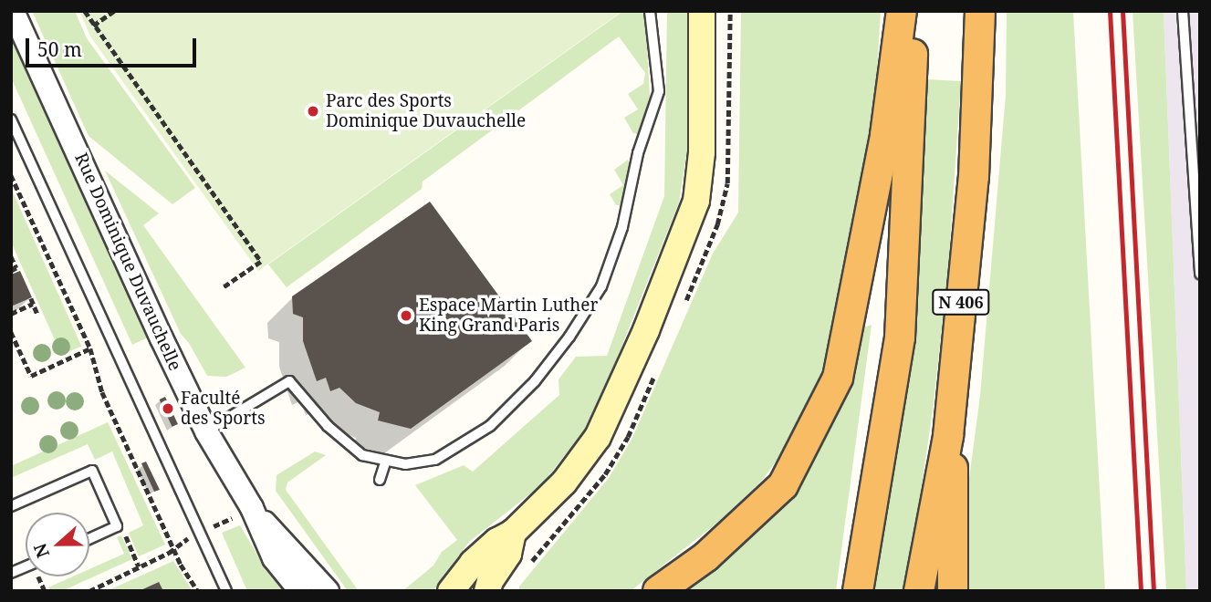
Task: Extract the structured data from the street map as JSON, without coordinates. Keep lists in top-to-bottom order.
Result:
{
  "streets": {
    "highway": ["N 406"],
    "street": ["Rue Dominique Duvauchelle"]
  },
  "places": ["Parc des Sports Dominique Duvauchelle", "Espace Martin Luther King Grand Paris", "Faculté des Sports"],
  "scale_bar": "50 m",
  "north": "left"
}
